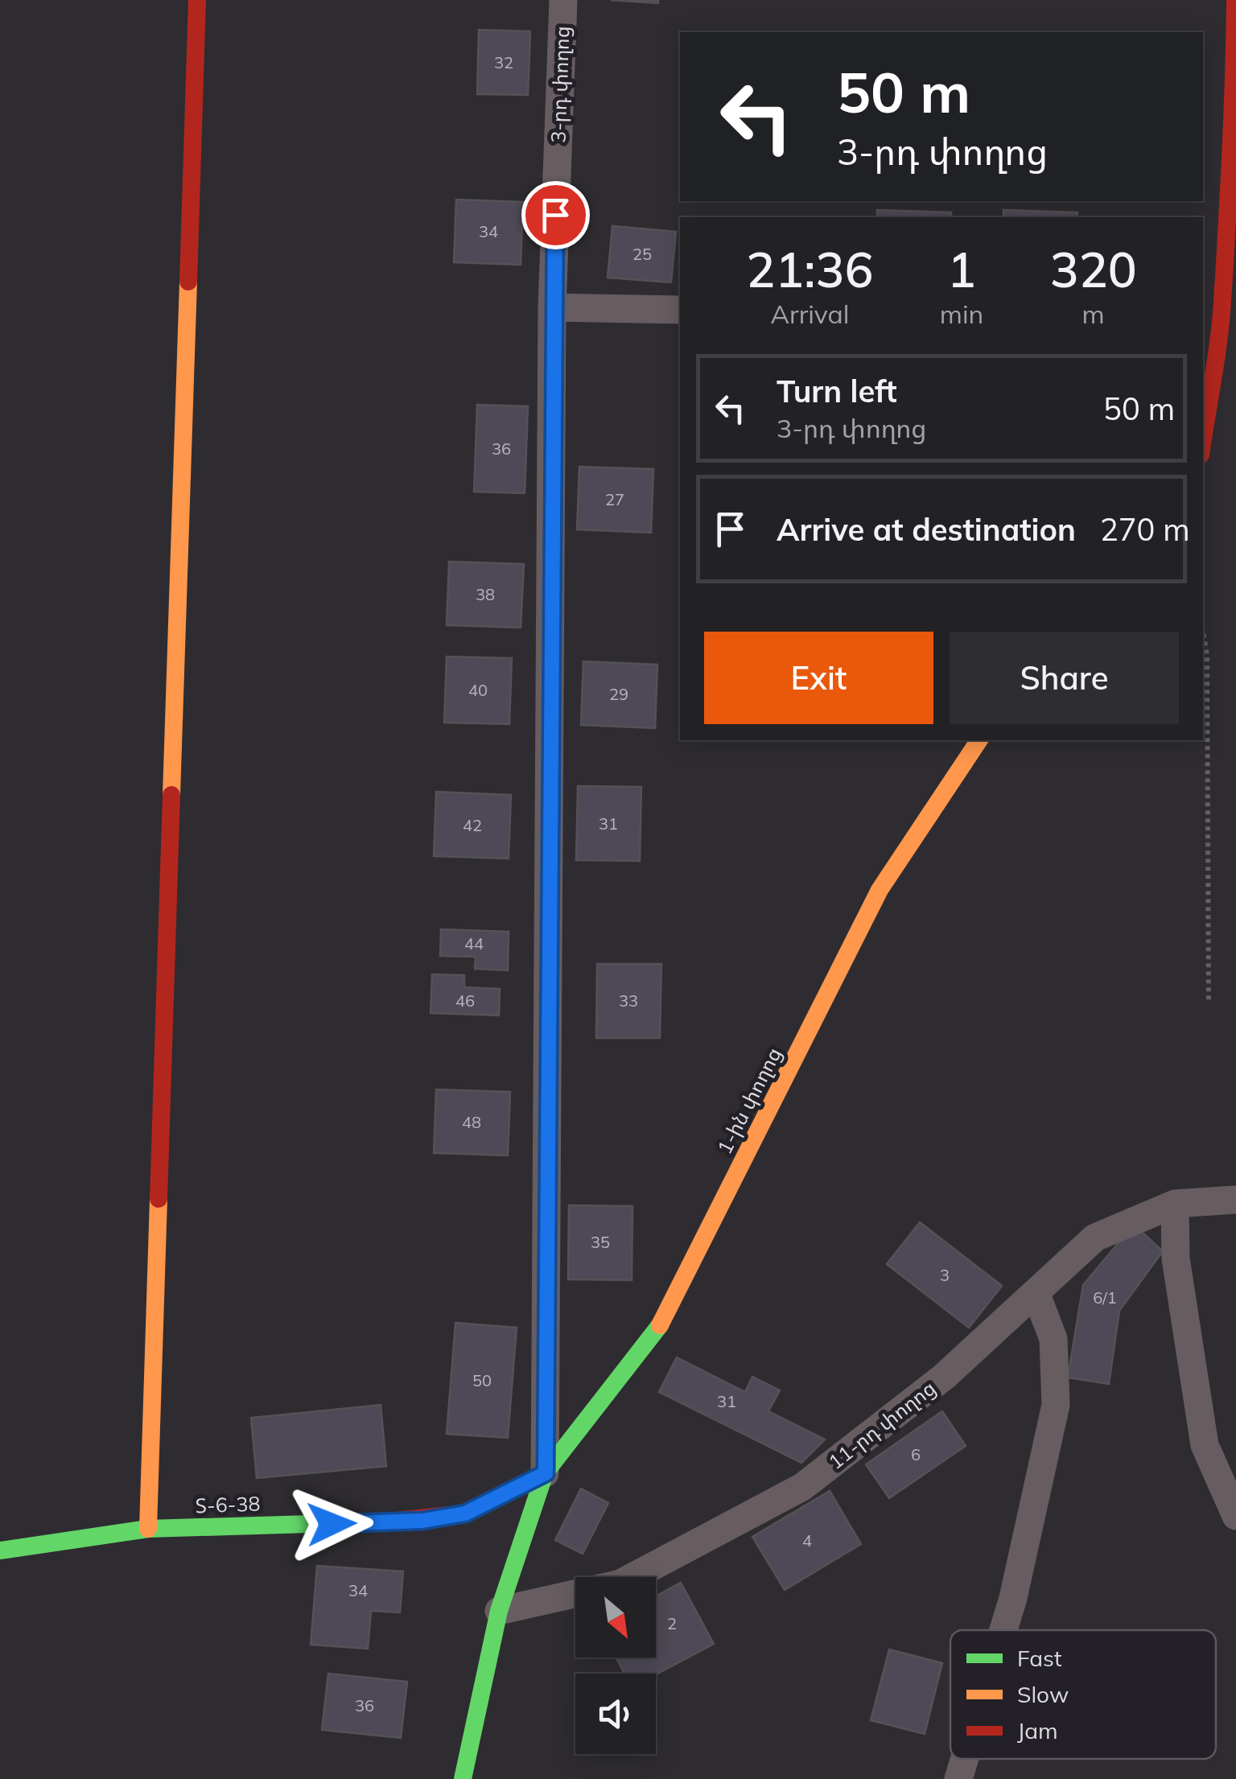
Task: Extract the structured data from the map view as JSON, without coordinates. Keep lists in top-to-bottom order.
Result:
{
  "streets": {
    "main road": ["1-ին փողոց", "Տ-6-38"],
    "street": ["3-րդ փողոց", "11-րդ փողոց"]
  },
  "crossings": [
    ["3-րդ փողոց", "1-ին փողոց"],
    ["3-րդ փողոց", "Տ-6-38"],
    ["1-ին փողոց", "Տ-6-38"]
  ],
  "house_numbers": [
    "32",
    "34",
    "25",
    "36",
    "27",
    "38",
    "40",
    "29",
    "31",
    "42",
    "44",
    "46",
    "33",
    "48",
    "35",
    "3",
    "6/1",
    "50",
    "31",
    "6",
    "4",
    "34",
    "2",
    "36"
  ],
  "legend": ["Fast", "Slow", "Jam"],
  "north": "bottom right",
  "page": {
    "turn": ["50 m", "3-րդ փողոց"],
    "eta": [
      "21:36",
      "Arrival",
      "1",
      "min",
      "320",
      "m"
    ],
    "list": [
      {
        "name": "Turn left",
        "note": "3-րդ փողոց",
        "value": "50 m"
      },
      {
        "name": "Arrive at destination",
        "value": "270 m"
      }
    ],
    "buttons": ["Exit", "Share"]
  }
}
